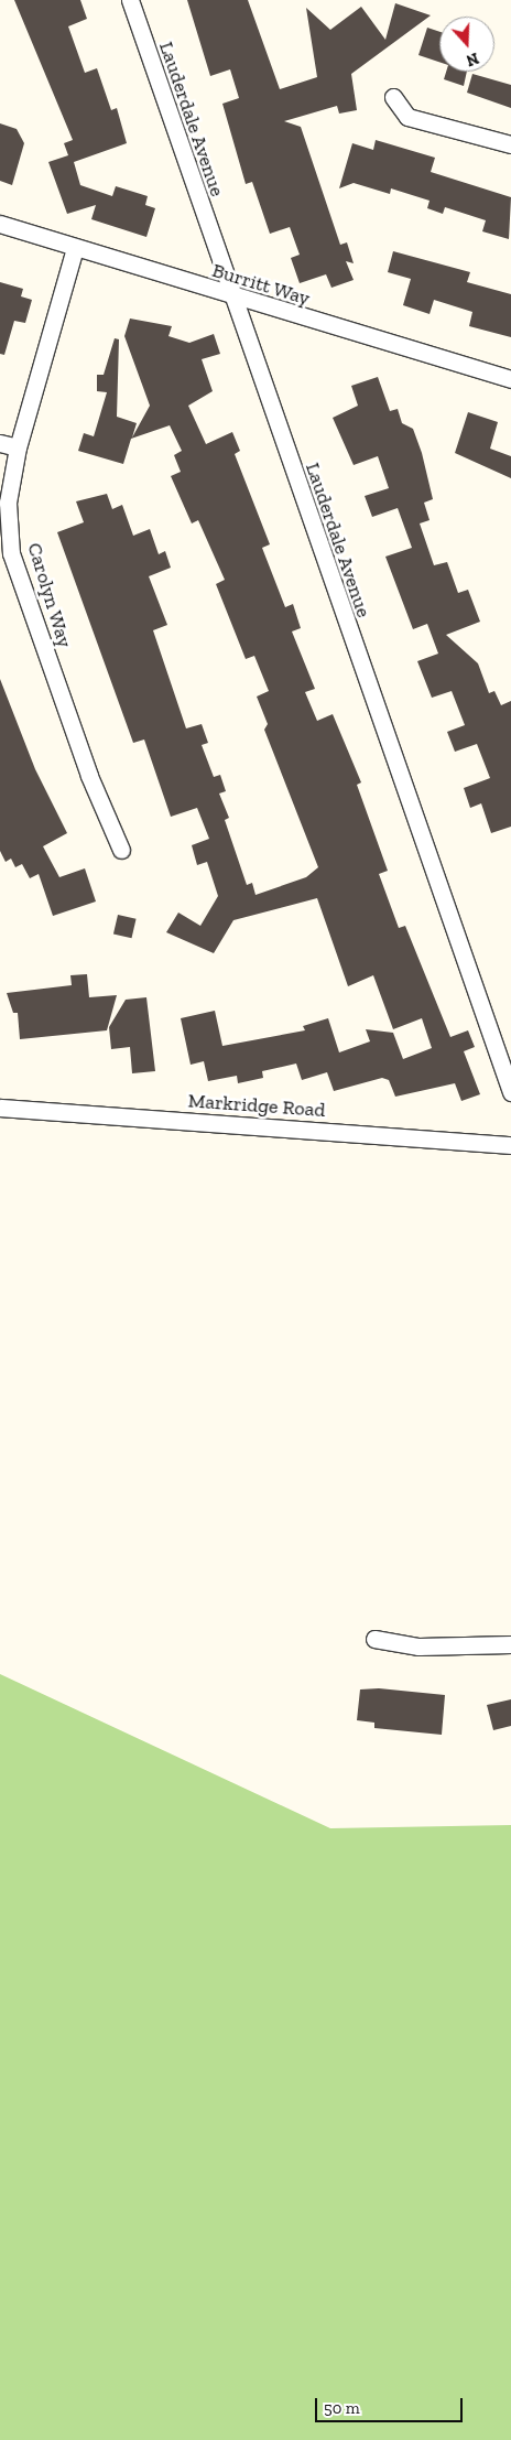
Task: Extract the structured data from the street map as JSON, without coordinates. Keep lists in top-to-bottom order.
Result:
{
  "streets": {
    "street": [
      "Lauderdale Avenue",
      "Burritt Way",
      "Carolyn Way",
      "Markridge Road"
    ]
  },
  "crossings": [
    ["Lauderdale Avenue", "Burritt Way"],
    ["Burritt Way", "Carolyn Way"]
  ],
  "scale_bar": "50 m",
  "north": "bottom"
}
